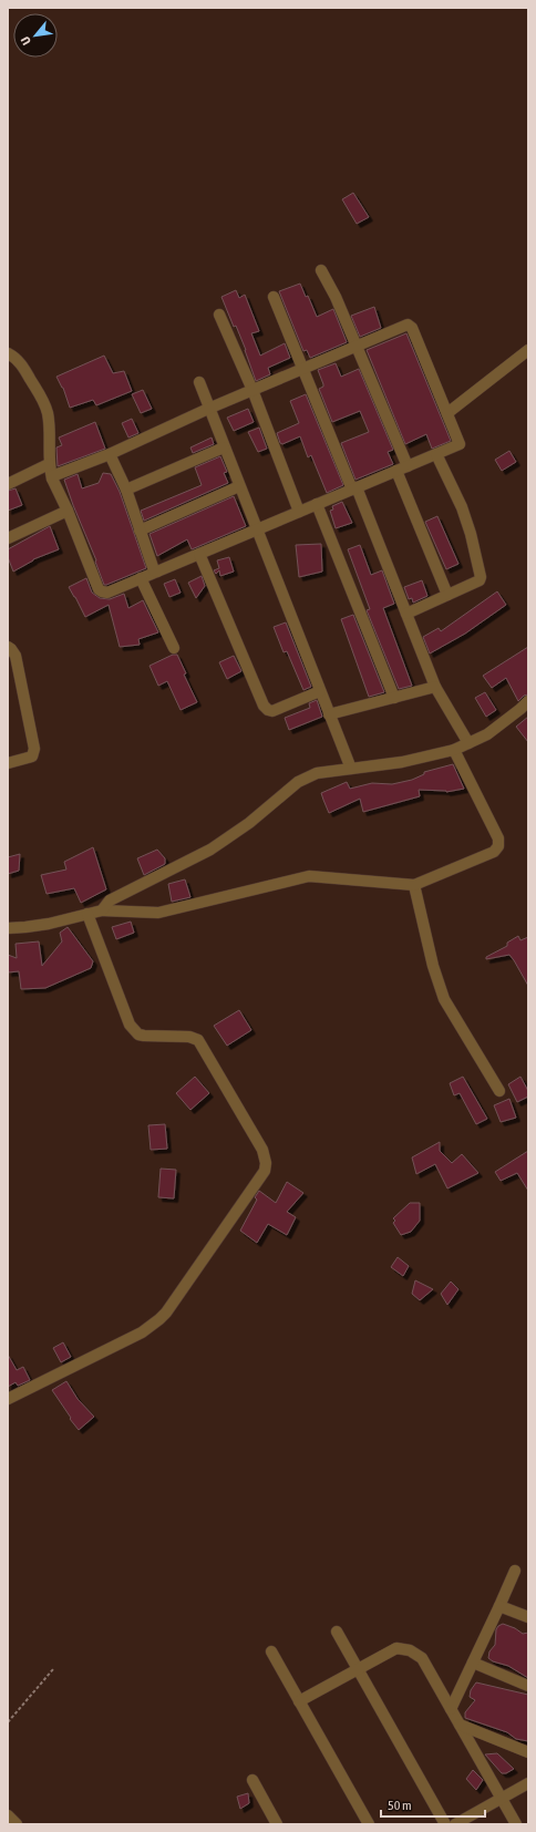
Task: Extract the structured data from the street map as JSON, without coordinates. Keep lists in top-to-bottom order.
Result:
{
  "scale_bar": "50 m",
  "north": "bottom left"
}
